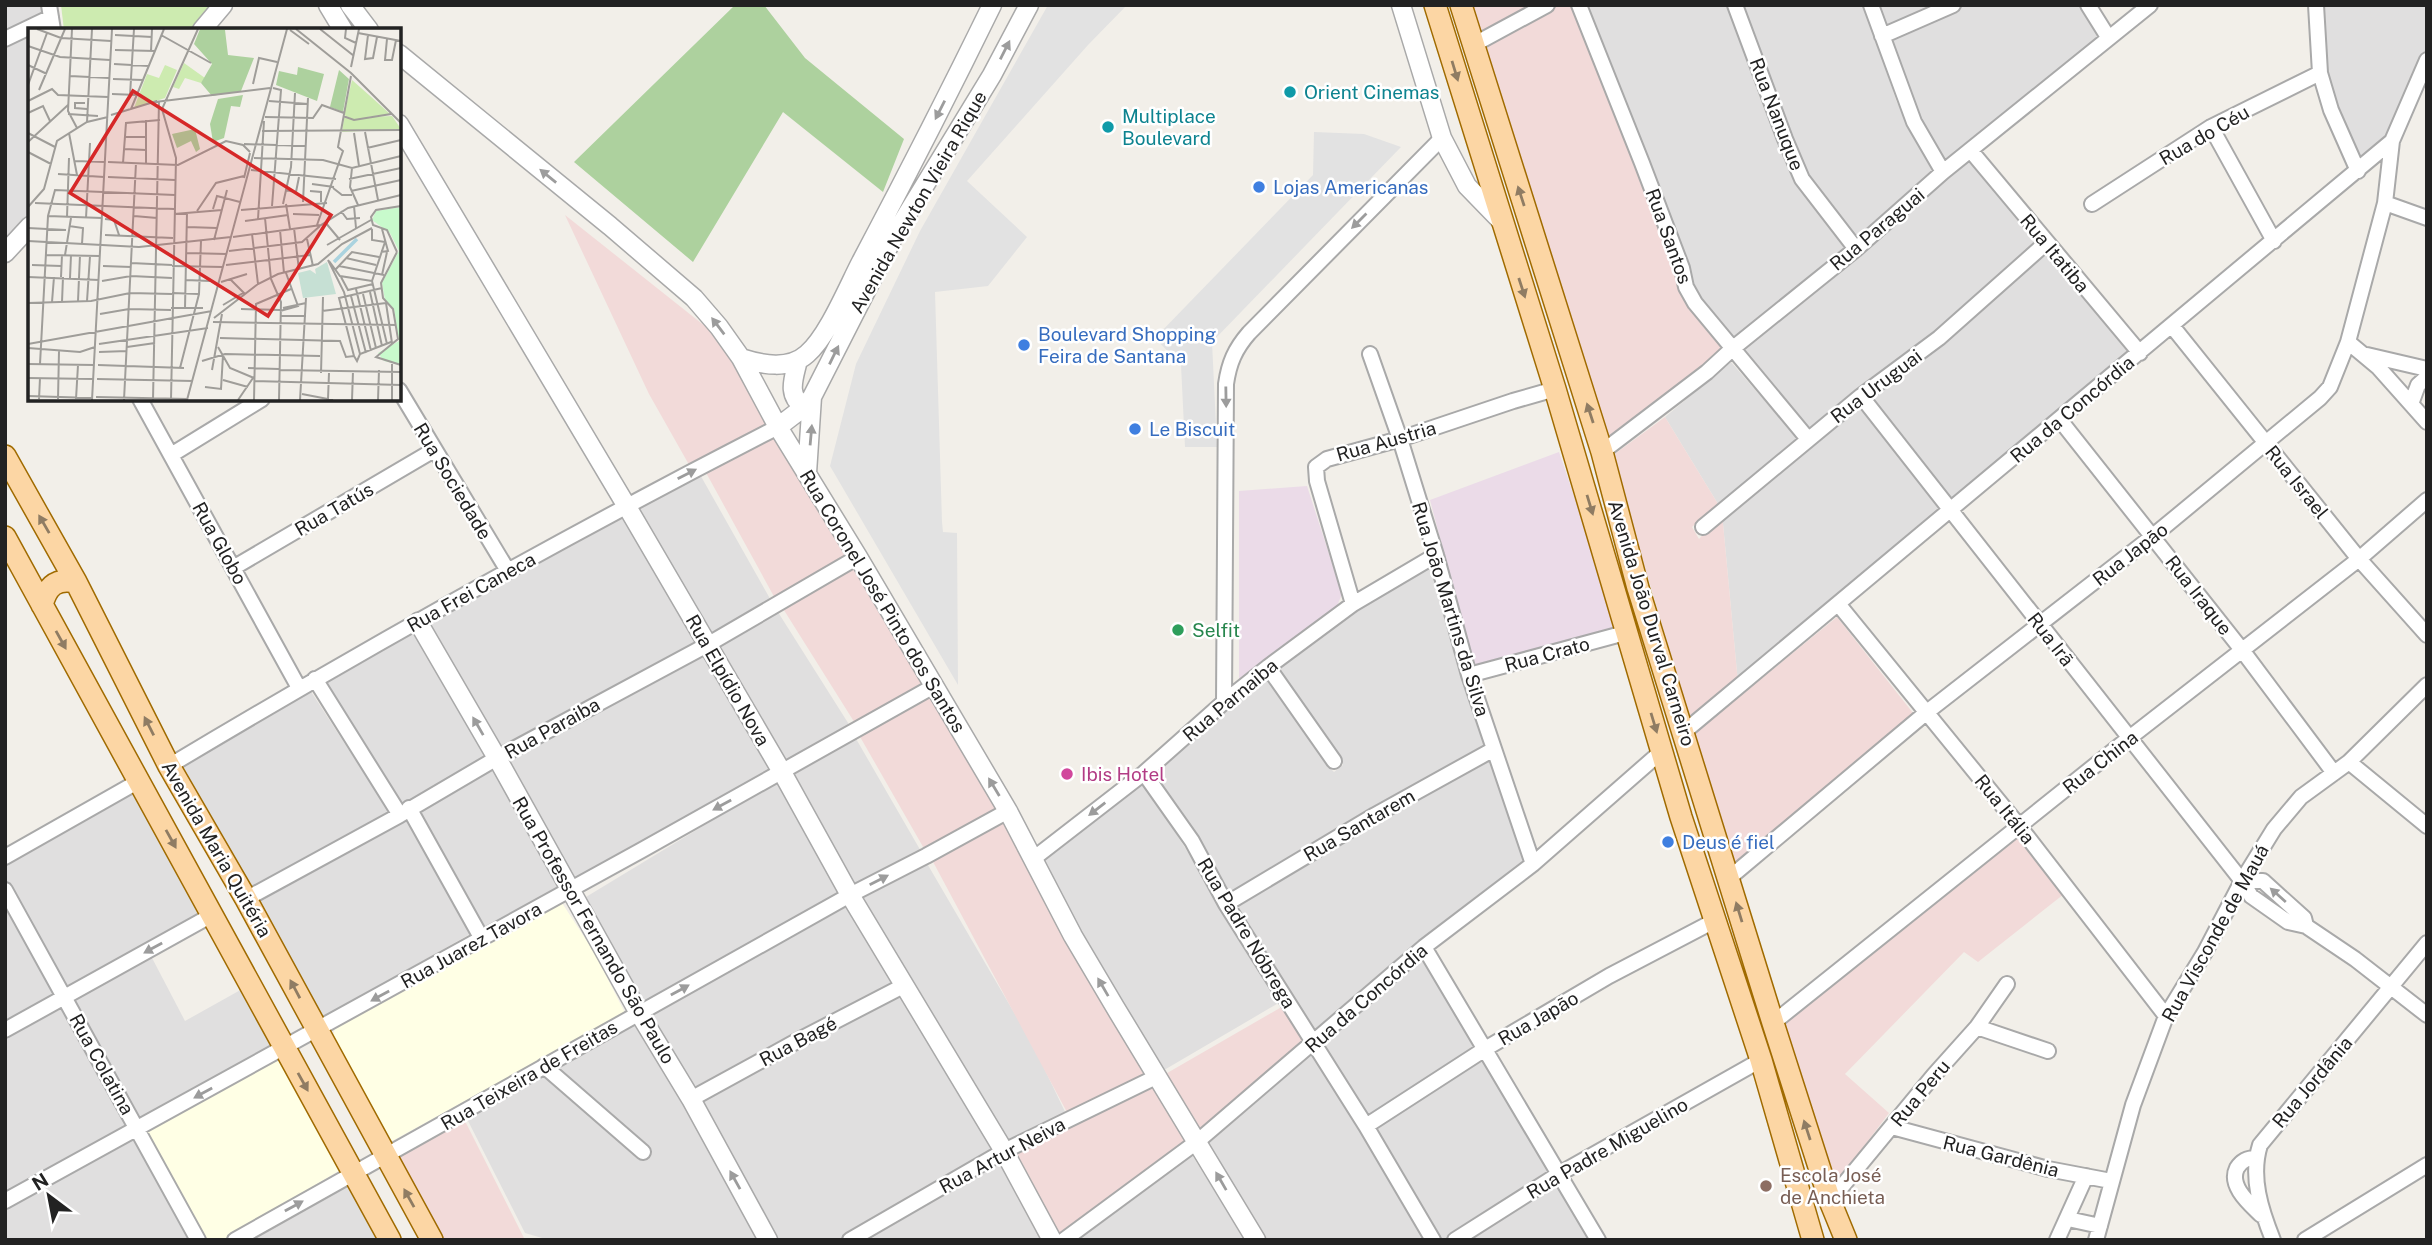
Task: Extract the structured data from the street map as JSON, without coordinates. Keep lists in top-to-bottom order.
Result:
{
  "streets": {
    "main road": ["Avenida João Durval Carneiro", "Avenida Maria Quitéria"],
    "street": [
      "Rua Nanuque",
      "Rua do Céu",
      "Avenida Newton Vieira Rique",
      "Rua Paraguai",
      "Rua Santos",
      "Rua Itatiba",
      "Rua Uruguai",
      "Rua da Concórdia",
      "Rua Austria",
      "Rua Sociedade",
      "Rua Israel",
      "Rua Tatús",
      "Rua Globo",
      "Rua Japão",
      "Rua Frei Caneca",
      "Rua Iraque",
      "Rua Coronel José Pinto dos Santos",
      "Rua João Martins da Silva",
      "Rua Irã",
      "Rua Crato",
      "Rua Elpídio Nova",
      "Rua Parnaiba",
      "Rua Paraiba",
      "Rua China",
      "Rua Itália",
      "Rua Santarem",
      "Rua Professor Fernando São Paulo",
      "Rua Padre Nóbrega",
      "Rua Visconde de Mauá",
      "Rua Juarez Tavora",
      "Rua Bagé",
      "Rua Colatina",
      "Rua Teixeira de Freitas",
      "Rua Jordânia",
      "Rua Peru",
      "Rua Padre Miguelino",
      "Rua Artur Neiva",
      "Rua Gardênia"
    ]
  },
  "crossings": [
    ["Rua Nanuque", "Rua Paraguai"],
    ["Avenida Newton Vieira Rique", "Rua Frei Caneca"],
    ["Avenida Newton Vieira Rique", "Rua Coronel José Pinto dos Santos"],
    ["Rua Paraguai", "Rua Santos"],
    ["Rua Paraguai", "Rua Itatiba"],
    ["Rua Paraguai", "Avenida João Durval Carneiro"],
    ["Rua Santos", "Rua Uruguai"],
    ["Rua Itatiba", "Rua Uruguai"],
    ["Rua Itatiba", "Rua da Concórdia"],
    ["Rua Uruguai", "Rua Irã"],
    ["Rua da Concórdia", "Rua Israel"],
    ["Rua da Concórdia", "Rua Japão"],
    ["Rua da Concórdia", "Rua Iraque"],
    ["Rua da Concórdia", "Rua Coronel José Pinto dos Santos"],
    ["Rua da Concórdia", "Rua João Martins da Silva"],
    ["Rua da Concórdia", "Avenida João Durval Carneiro"],
    ["Rua da Concórdia", "Rua Irã"],
    ["Rua da Concórdia", "Rua Itália"],
    ["Rua da Concórdia", "Rua Padre Nóbrega"],
    ["Rua Austria", "Rua João Martins da Silva"],
    ["Rua Austria", "Avenida João Durval Carneiro"],
    ["Rua Austria", "Rua Parnaiba"],
    ["Rua Sociedade", "Rua Tatús"],
    ["Rua Sociedade", "Rua Frei Caneca"],
    ["Rua Israel", "Rua Japão"],
    ["Rua Israel", "Rua China"],
    ["Rua Tatús", "Rua Globo"],
    ["Rua Globo", "Rua Frei Caneca"],
    ["Rua Japão", "Rua Iraque"],
    ["Rua Japão", "Avenida João Durval Carneiro"],
    ["Rua Japão", "Rua Irã"],
    ["Rua Japão", "Rua Itália"],
    ["Rua Japão", "Rua Padre Nóbrega"],
    ["Rua Frei Caneca", "Rua Coronel José Pinto dos Santos"],
    ["Rua Frei Caneca", "Rua Elpídio Nova"],
    ["Rua Frei Caneca", "Avenida Maria Quitéria"],
    ["Rua Frei Caneca", "Rua Professor Fernando São Paulo"],
    ["Rua Iraque", "Rua China"],
    ["Rua Iraque", "Rua Visconde de Mauá"],
    ["Rua Coronel José Pinto dos Santos", "Rua Parnaiba"],
    ["Rua Coronel José Pinto dos Santos", "Rua Paraiba"],
    ["Rua Coronel José Pinto dos Santos", "Rua Juarez Tavora"],
    ["Rua Coronel José Pinto dos Santos", "Rua Teixeira de Freitas"],
    ["Rua Coronel José Pinto dos Santos", "Rua Artur Neiva"],
    ["Rua João Martins da Silva", "Rua Crato"],
    ["Rua João Martins da Silva", "Rua Parnaiba"],
    ["Rua João Martins da Silva", "Rua Santarem"],
    ["Avenida João Durval Carneiro", "Rua Crato"],
    ["Avenida João Durval Carneiro", "Rua China"],
    ["Avenida João Durval Carneiro", "Rua Peru"],
    ["Avenida João Durval Carneiro", "Rua Padre Miguelino"],
    ["Rua Irã", "Rua China"],
    ["Rua Irã", "Rua Visconde de Mauá"],
    ["Rua Irã", "Rua Jordânia"],
    ["Rua Elpídio Nova", "Rua Paraiba"],
    ["Rua Elpídio Nova", "Rua Juarez Tavora"],
    ["Rua Elpídio Nova", "Rua Bagé"],
    ["Rua Elpídio Nova", "Rua Teixeira de Freitas"],
    ["Rua Elpídio Nova", "Rua Artur Neiva"],
    ["Rua Parnaiba", "Rua Padre Nóbrega"],
    ["Rua Paraiba", "Avenida Maria Quitéria"],
    ["Rua Paraiba", "Rua Professor Fernando São Paulo"],
    ["Rua China", "Rua Itália"],
    ["Rua Itália", "Rua Visconde de Mauá"],
    ["Rua Santarem", "Rua Padre Nóbrega"],
    ["Avenida Maria Quitéria", "Rua Juarez Tavora"],
    ["Avenida Maria Quitéria", "Rua Teixeira de Freitas"],
    ["Rua Professor Fernando São Paulo", "Rua Juarez Tavora"],
    ["Rua Professor Fernando São Paulo", "Rua Bagé"],
    ["Rua Professor Fernando São Paulo", "Rua Teixeira de Freitas"],
    ["Rua Visconde de Mauá", "Rua Gardênia"],
    ["Rua Juarez Tavora", "Rua Colatina"],
    ["Rua Peru", "Rua Gardênia"]
  ],
  "one_way": ["Rua Coronel José Pinto dos Santos", "Rua Juarez Tavora", "Rua Teixeira de Freitas"],
  "places": [
    "Orient Cinemas",
    "Multiplace Boulevard",
    "Lojas Americanas",
    "Boulevard Shopping Feira de Santana",
    "Le Biscuit",
    "Selfit",
    "Ibis Hotel",
    "Deus é fiel",
    "Escola José de Anchieta"
  ],
  "north": "top left"
}
